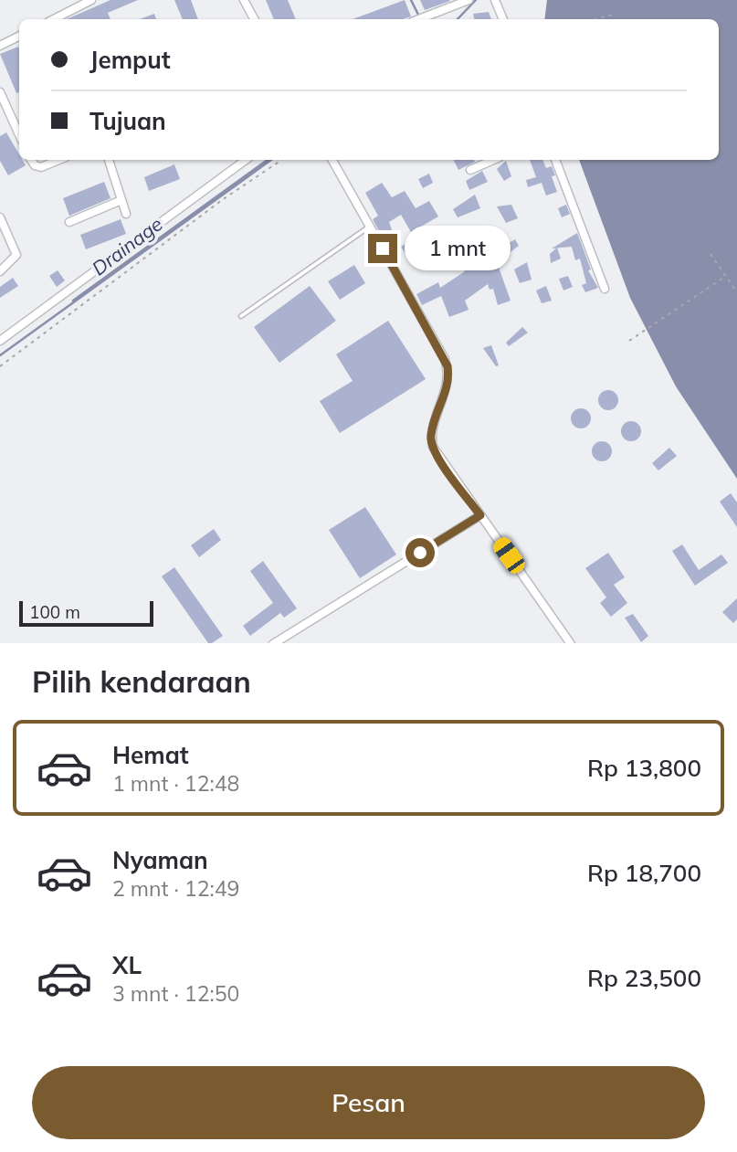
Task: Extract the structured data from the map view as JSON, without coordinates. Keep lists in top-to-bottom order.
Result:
{
  "water": ["Drainage"],
  "scale_bar": "100 m",
  "page": {
    "banner": ["Jemput", "Tujuan"],
    "bubble": "1 mnt",
    "scale": "100 m",
    "heading": "Pilih kendaraan",
    "list": [
      {
        "name": "Hemat",
        "note": "1 mnt · 12:48",
        "value": "Rp 13,800"
      },
      {
        "name": "Nyaman",
        "note": "2 mnt · 12:49",
        "value": "Rp 18,700"
      },
      {
        "name": "XL",
        "note": "3 mnt · 12:50",
        "value": "Rp 23,500"
      }
    ],
    "buttons": "Pesan"
  }
}
